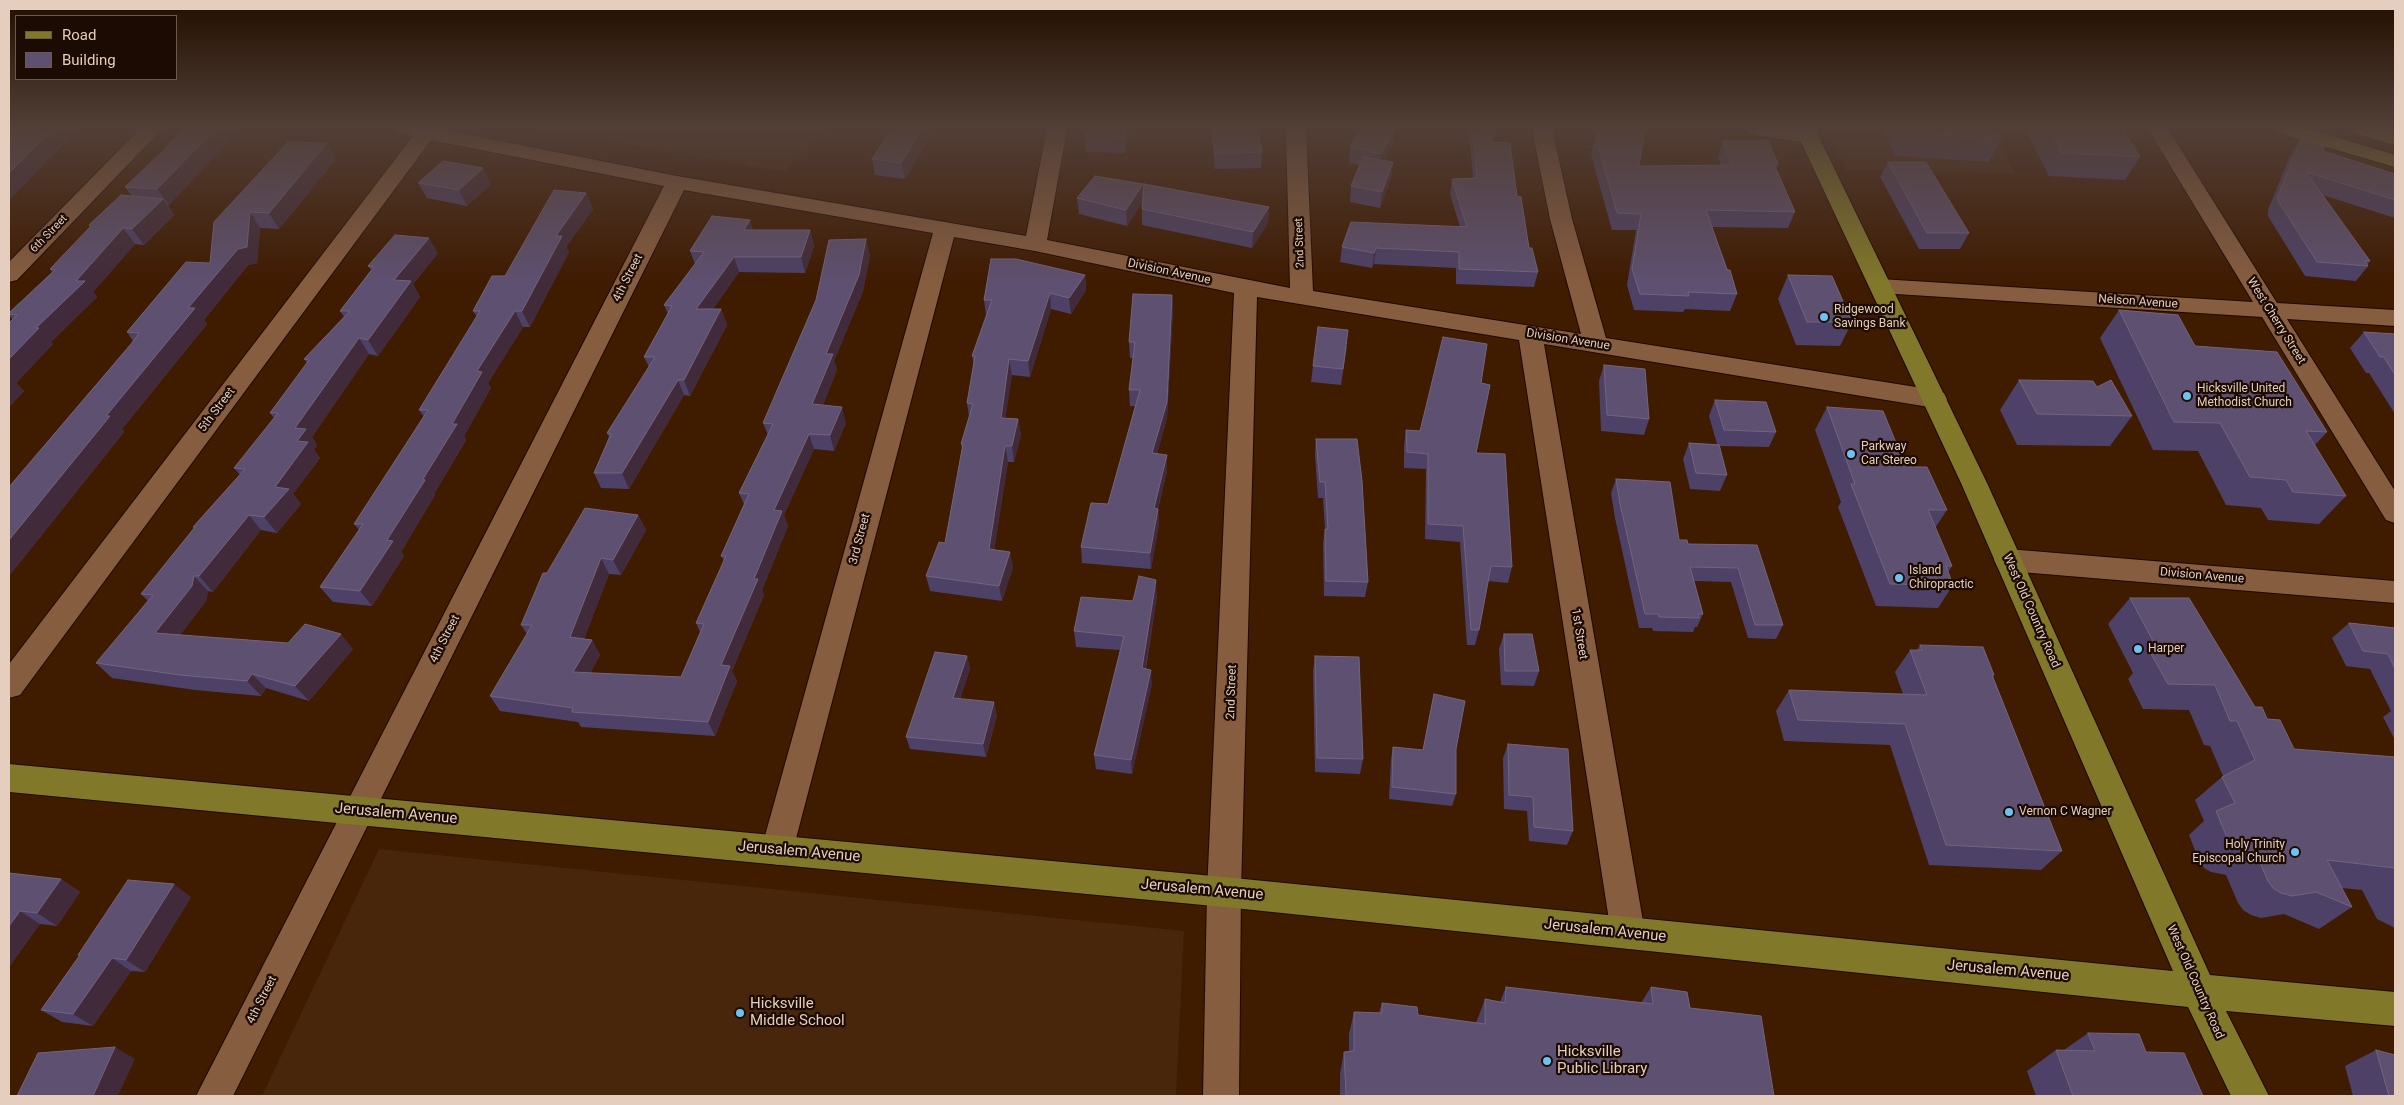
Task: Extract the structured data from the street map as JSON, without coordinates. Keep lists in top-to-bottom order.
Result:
{
  "streets": {
    "main road": ["West Old Country Road", "Jerusalem Avenue"],
    "street": [
      "6th Street",
      "2nd Street",
      "Division Avenue",
      "4th Street",
      "Nelson Avenue",
      "West Cherry Street",
      "5th Street",
      "3rd Street",
      "1st Street"
    ]
  },
  "crossings": [
    ["2nd Street", "Division Avenue"],
    ["2nd Street", "Jerusalem Avenue"],
    ["Division Avenue", "4th Street"],
    ["Division Avenue", "3rd Street"],
    ["Division Avenue", "West Old Country Road"],
    ["Division Avenue", "1st Street"],
    ["4th Street", "Jerusalem Avenue"],
    ["Nelson Avenue", "West Cherry Street"],
    ["Nelson Avenue", "West Old Country Road"],
    ["3rd Street", "Jerusalem Avenue"],
    ["West Old Country Road", "Jerusalem Avenue"],
    ["1st Street", "Jerusalem Avenue"]
  ],
  "places": [
    "Ridgewood Savings Bank",
    "Hicksville United Methodist Church",
    "Parkway Car Stereo",
    "Island Chiropractic",
    "Harper",
    "Vernon C Wagner",
    "Holy Trinity Episcopal Church",
    "Hicksville Middle School",
    "Hicksville Public Library"
  ],
  "legend": ["Road", "Building"]
}
